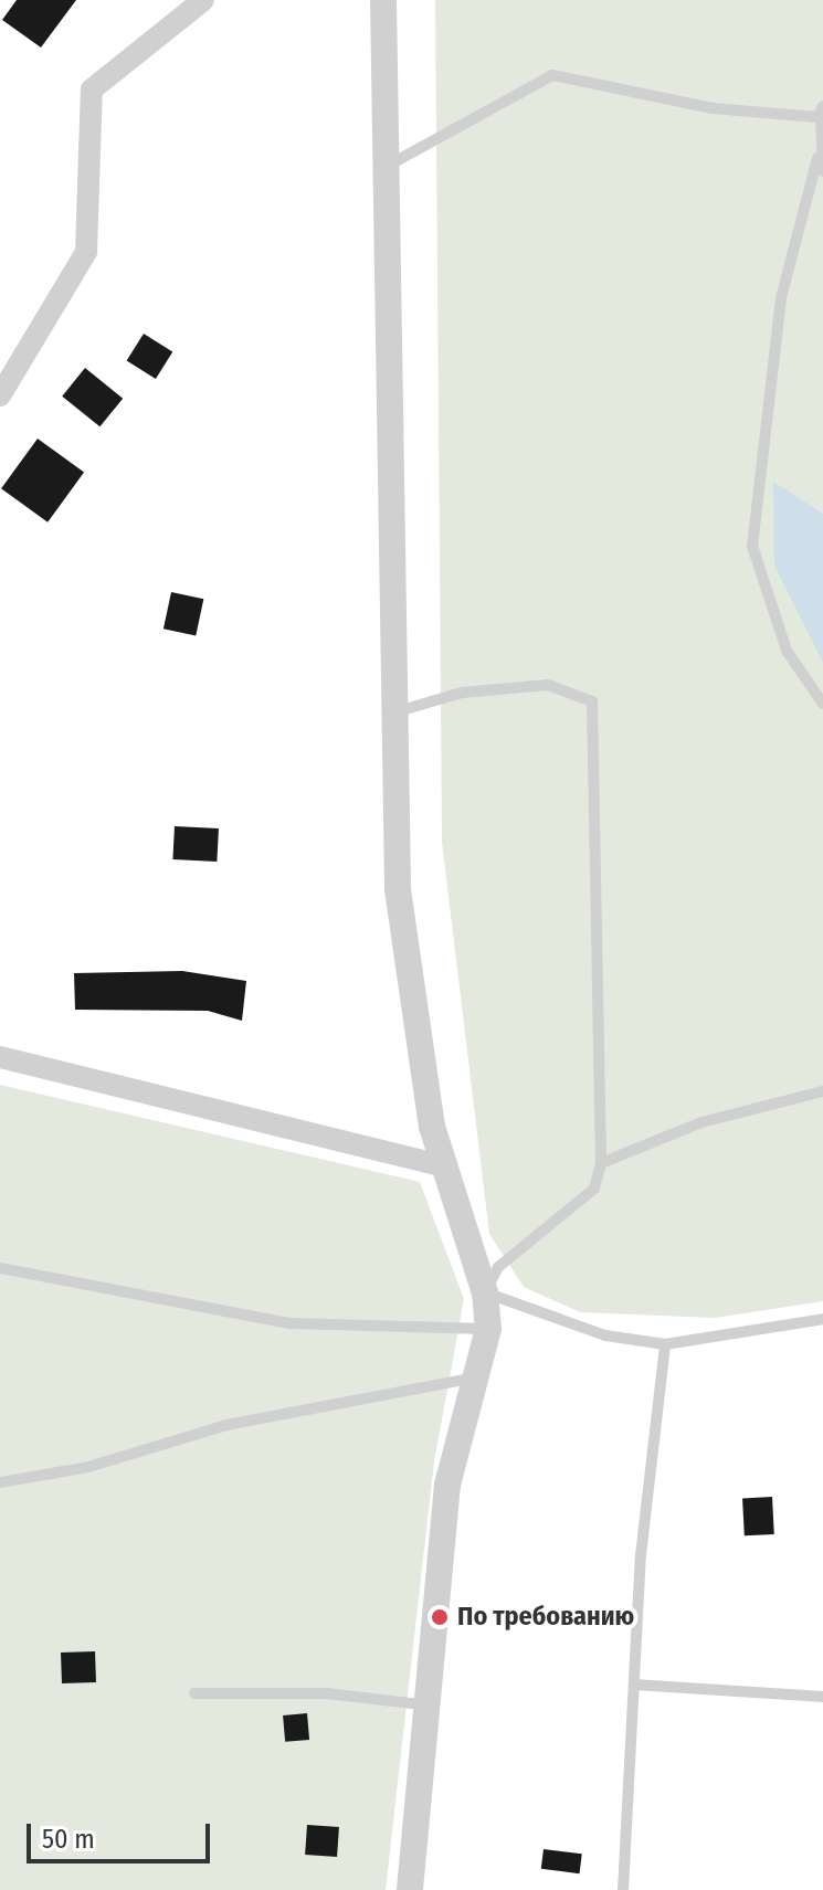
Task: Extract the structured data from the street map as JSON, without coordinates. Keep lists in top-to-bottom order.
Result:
{
  "places": ["По требованию"],
  "scale_bar": "50 m"
}
